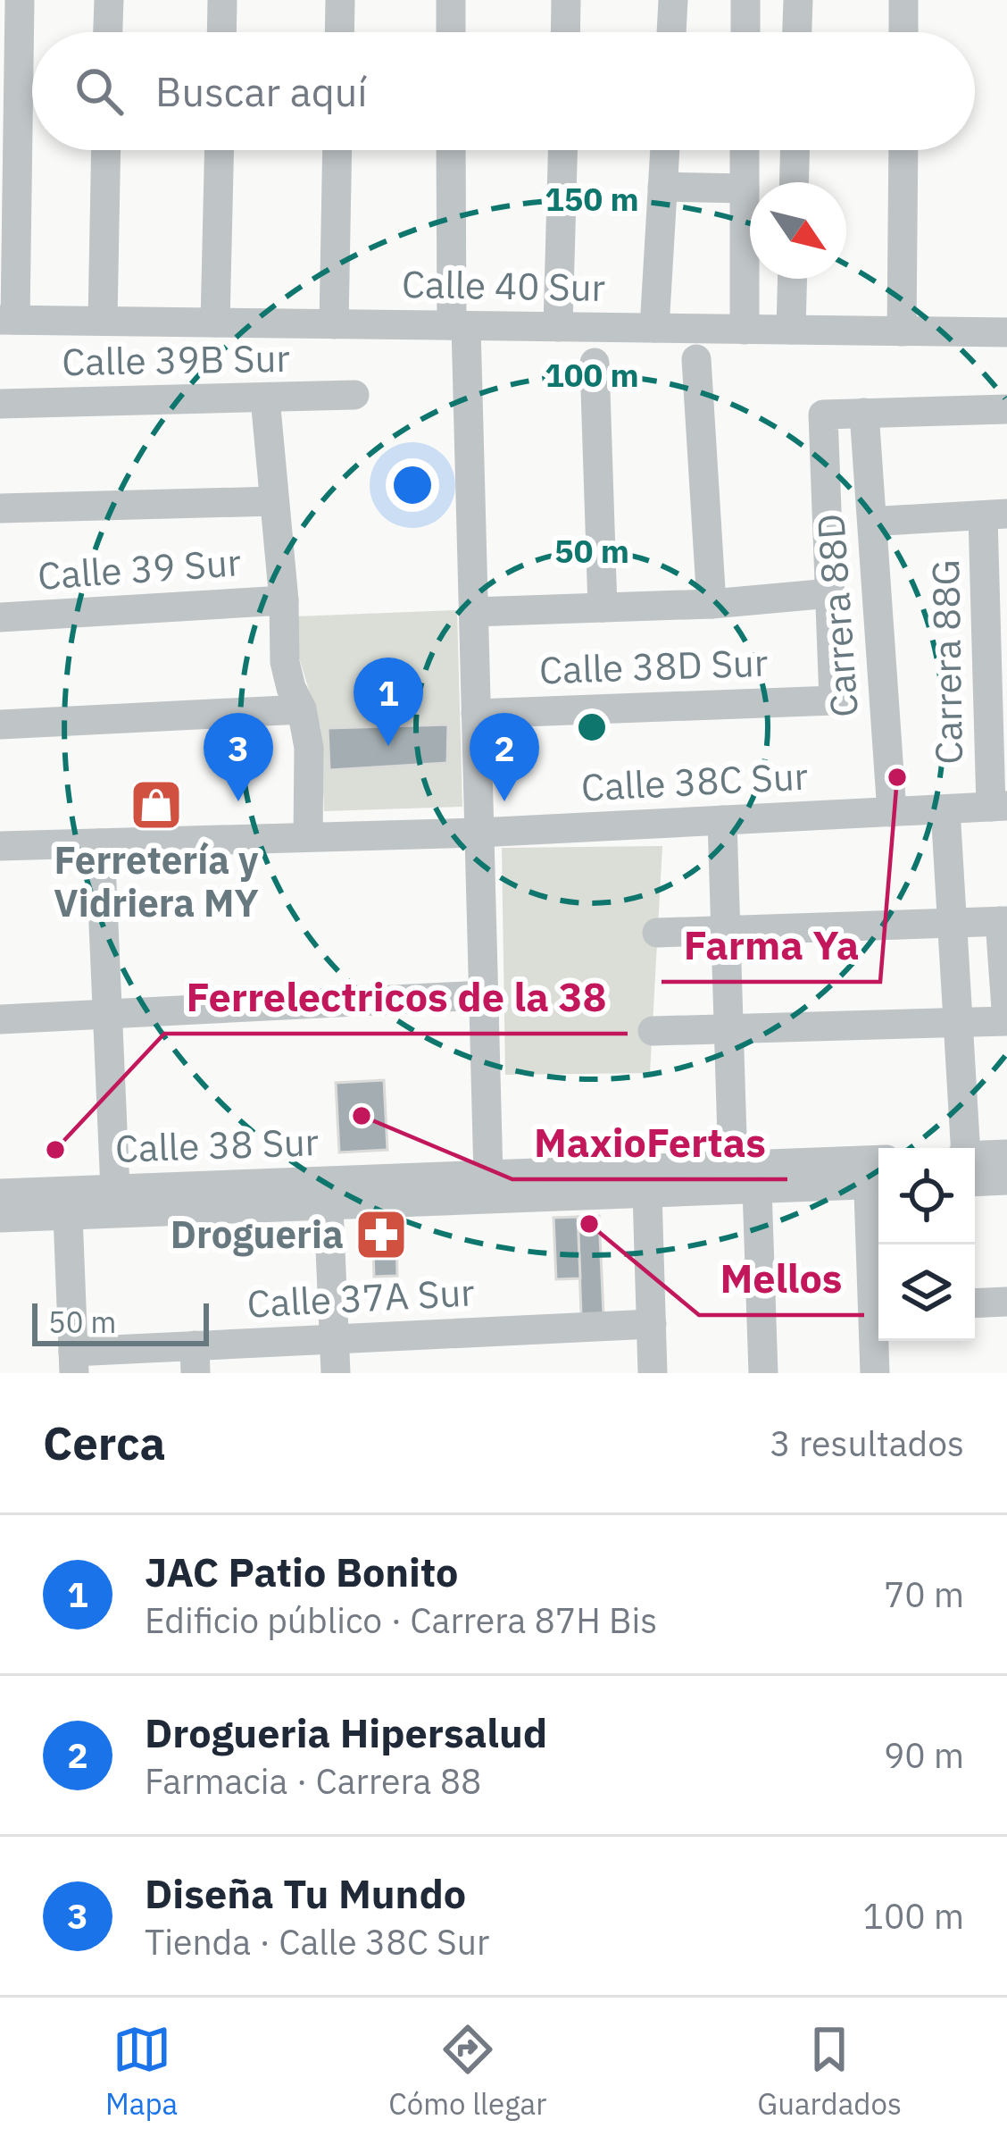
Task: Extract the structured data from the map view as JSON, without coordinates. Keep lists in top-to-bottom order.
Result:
{
  "streets": {
    "street": [
      "Calle 40 Sur",
      "Calle 39B Sur",
      "Calle 39 Sur",
      "Carrera 88D",
      "Carrera 88G",
      "Calle 38D Sur",
      "Calle 38C Sur",
      "Calle 38 Sur",
      "Calle 37A Sur"
    ]
  },
  "crossings": [
    ["Carrera 88D", "Calle 38D Sur"],
    ["Carrera 88D", "Calle 38C Sur"],
    ["Carrera 88G", "Calle 38C Sur"]
  ],
  "places": {
    "other": [
      "Farma Ya",
      "MaxioFertas",
      "Ferrelectricos de la 38",
      "Mellos"
    ],
    "shop": ["Ferretería y Vidriera MY"],
    "pharmacy": ["Drogueria"]
  },
  "scale_bar": "50 m",
  "north": "bottom right",
  "page": {
    "search": "Buscar aquí",
    "pins": ["1", "2", "3"],
    "scale": "50 m",
    "heading": ["Cerca", "3 resultados"],
    "list": [
      {
        "mark": "1",
        "name": "JAC Patio Bonito",
        "note": "Edificio público · Carrera 87H Bis",
        "value": "70 m"
      },
      {
        "mark": "2",
        "name": "Drogueria Hipersalud",
        "note": "Farmacia · Carrera 88",
        "value": "90 m"
      },
      {
        "mark": "3",
        "name": "Diseña Tu Mundo",
        "note": "Tienda · Calle 38C Sur",
        "value": "100 m"
      }
    ],
    "nav": ["Mapa", "Cómo llegar", "Guardados"]
  },
  "rings": ["150 m", "100 m", "50 m"]
}
